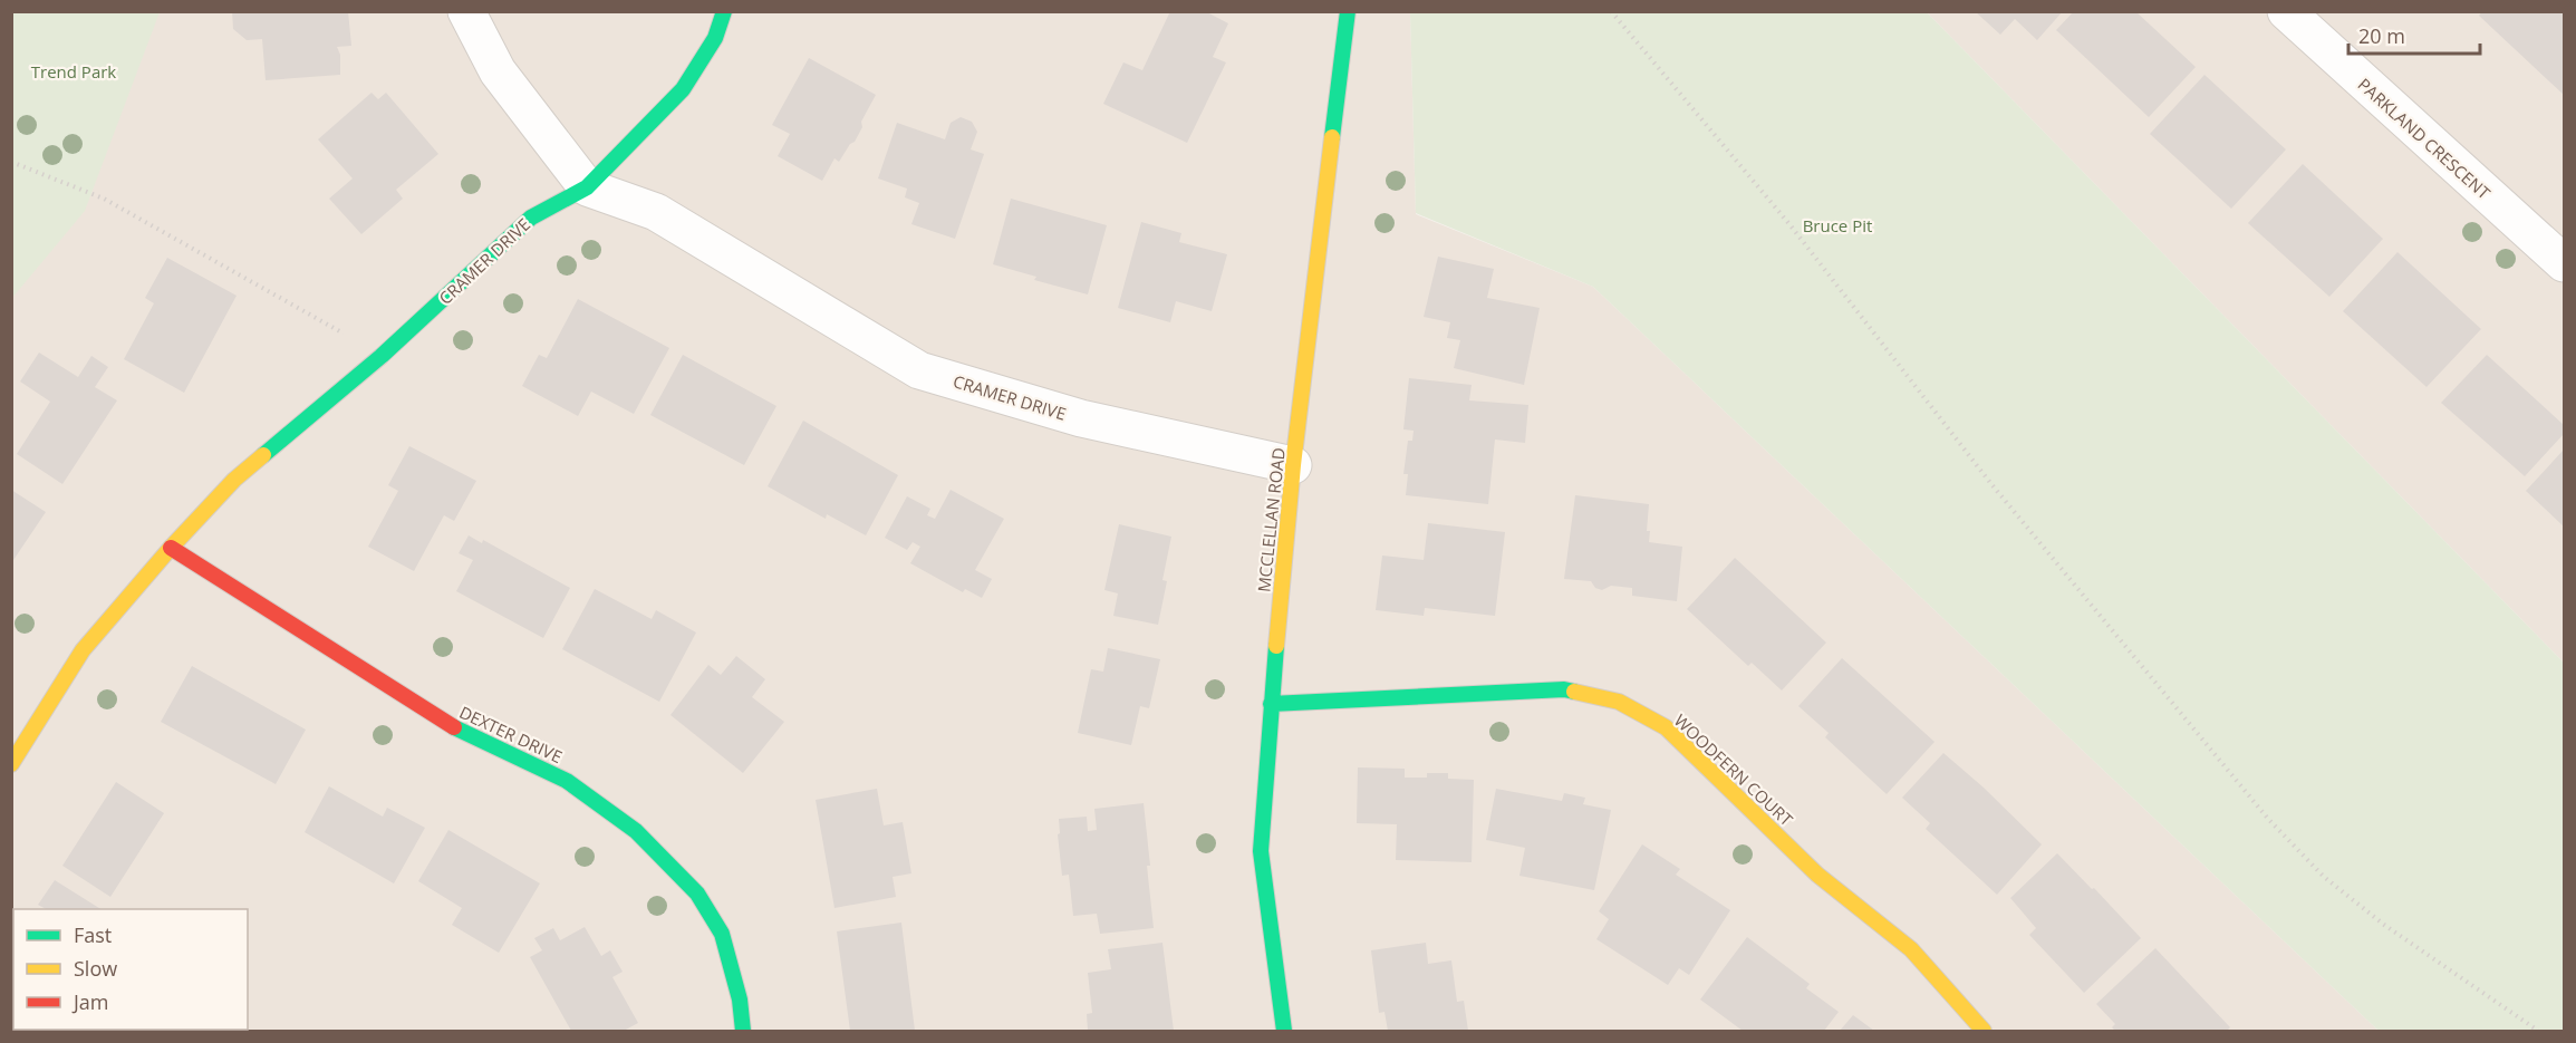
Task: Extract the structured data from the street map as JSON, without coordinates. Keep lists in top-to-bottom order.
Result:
{
  "streets": {
    "street": [
      "PARKLAND CRESCENT",
      "CRAMER DRIVE",
      "MCCLELLAN ROAD",
      "DEXTER DRIVE",
      "WOODFERN COURT"
    ]
  },
  "crossings": [
    ["CRAMER DRIVE", "MCCLELLAN ROAD"],
    ["CRAMER DRIVE", "DEXTER DRIVE"],
    ["MCCLELLAN ROAD", "WOODFERN COURT"]
  ],
  "parks": ["Trend Park", "Bruce Pit"],
  "legend": ["Fast", "Slow", "Jam"],
  "scale_bar": "20 m"
}
